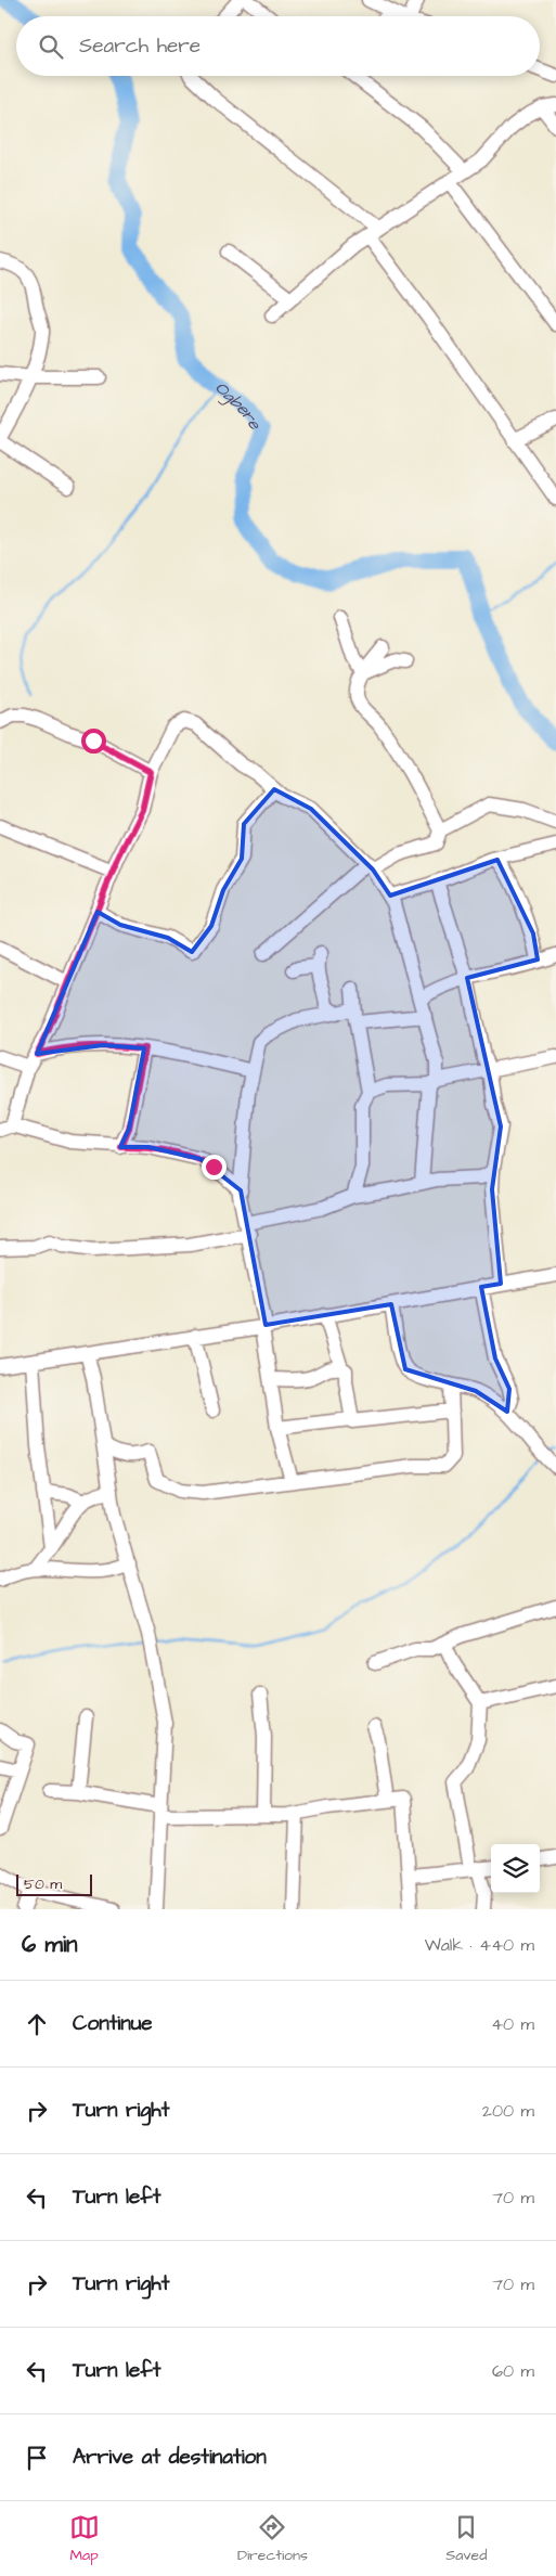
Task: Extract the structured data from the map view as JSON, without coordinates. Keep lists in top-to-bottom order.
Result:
{
  "water": ["Ogbere"],
  "scale_bar": "50 m",
  "page": {
    "search": "Search here",
    "scale": "50 m",
    "heading": ["6 min", "Walk · 440 m"],
    "list": [
      ["Continue", "40 m"],
      ["Turn right", "200 m"],
      ["Turn left", "70 m"],
      ["Turn right", "70 m"],
      ["Turn left", "60 m"],
      "Arrive at destination"
    ],
    "nav": ["Map", "Directions", "Saved"]
  }
}
